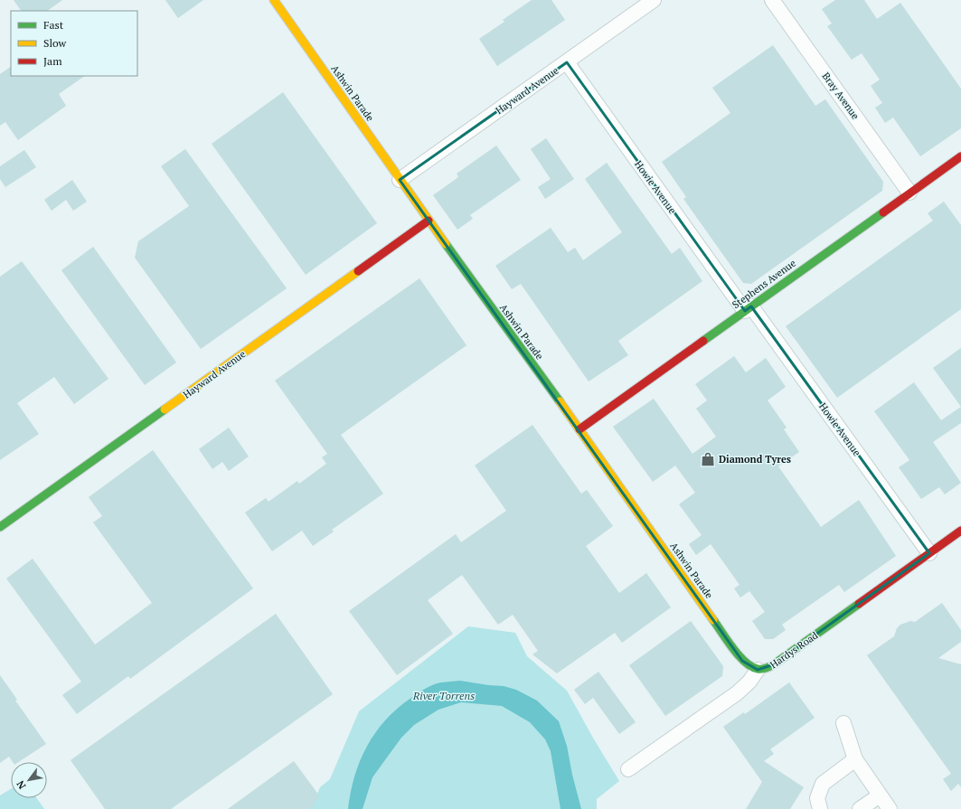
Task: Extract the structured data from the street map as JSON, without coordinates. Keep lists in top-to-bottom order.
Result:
{
  "streets": {
    "street": [
      "Hayward Avenue",
      "Ashwin Parade",
      "Bray Avenue",
      "Howie Avenue",
      "Stephens Avenue",
      "Hardys Road"
    ]
  },
  "crossings": [
    ["Hayward Avenue", "Ashwin Parade"],
    ["Hayward Avenue", "Howie Avenue"],
    ["Ashwin Parade", "Stephens Avenue"],
    ["Ashwin Parade", "Hardys Road"],
    ["Bray Avenue", "Stephens Avenue"],
    ["Howie Avenue", "Stephens Avenue"],
    ["Howie Avenue", "Hardys Road"]
  ],
  "water": ["River Torrens"],
  "places": {
    "shop": ["Diamond Tyres"]
  },
  "legend": ["Fast", "Slow", "Jam"],
  "north": "bottom left"
}
